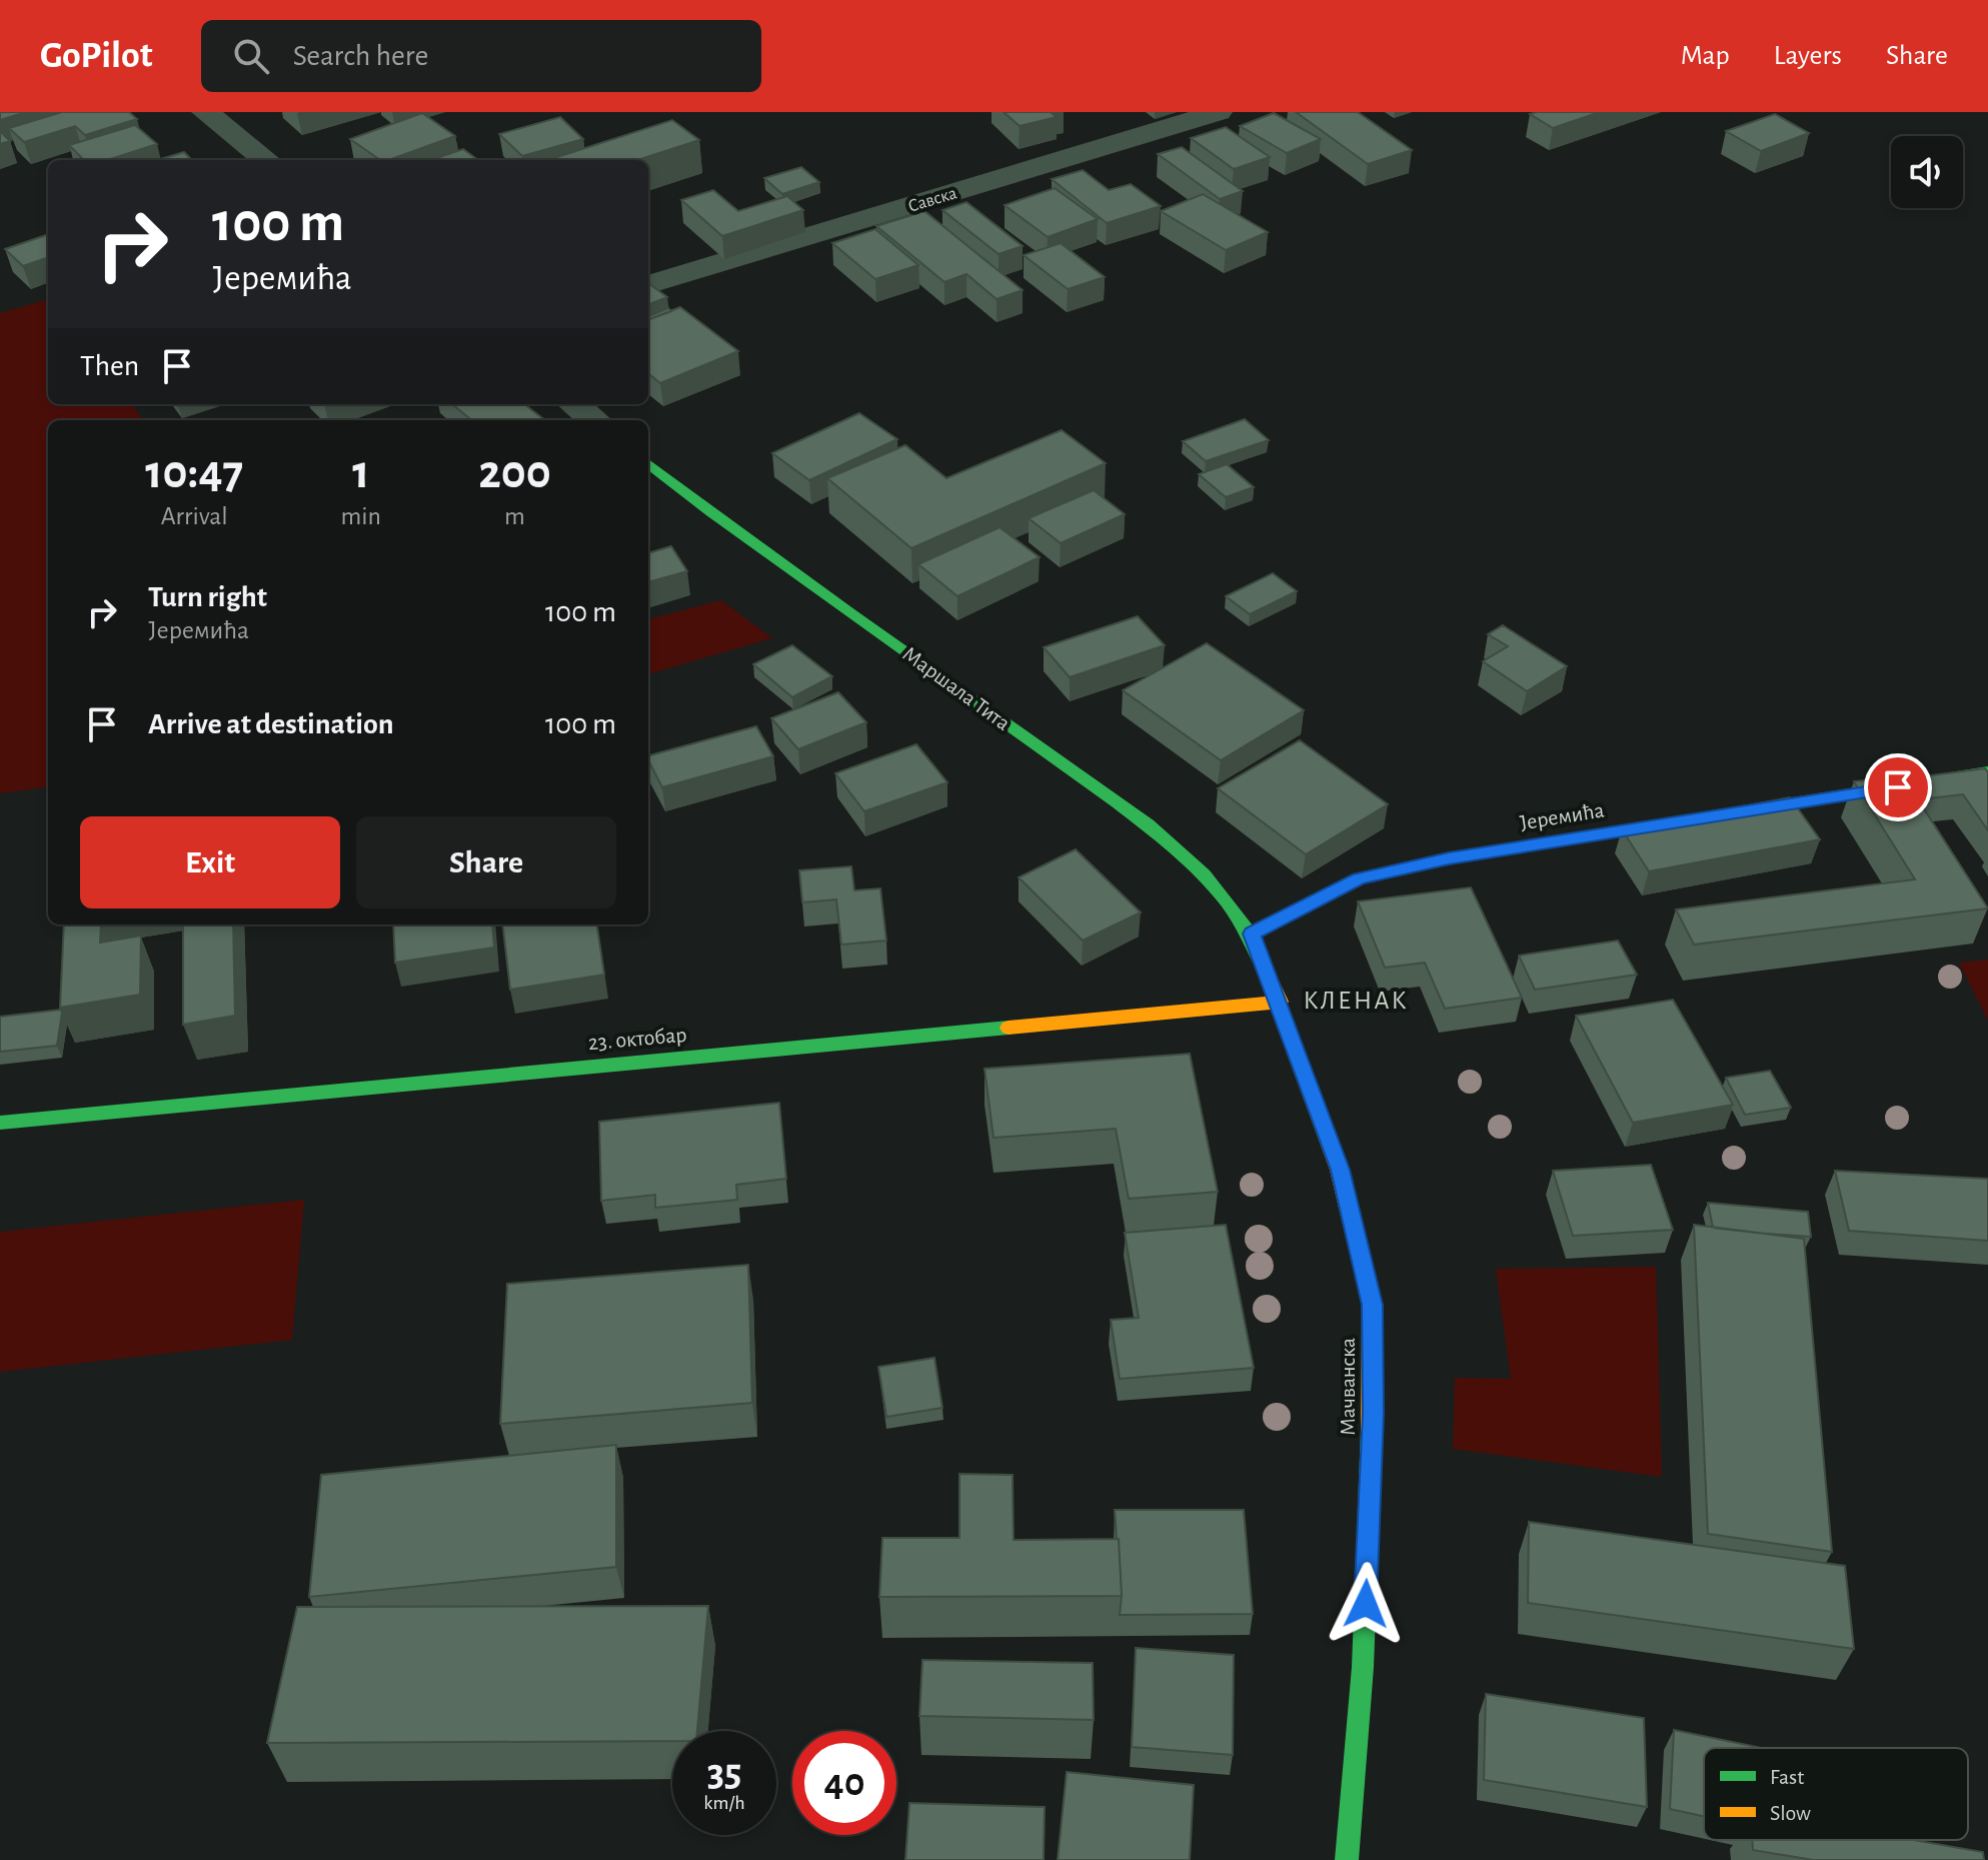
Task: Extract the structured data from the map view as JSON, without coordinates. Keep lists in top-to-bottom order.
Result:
{
  "streets": {
    "street": [
      "Савска",
      "Маршала Тита",
      "Јеремића",
      "23. октобар",
      "Мачванска"
    ]
  },
  "crossings": [
    ["Маршала Тита", "Јеремића"],
    ["Маршала Тита", "Мачванска"],
    ["Јеремића", "Мачванска"],
    ["23. октобар", "Мачванска"]
  ],
  "districts": ["КЛЕНАК"],
  "legend": ["Fast", "Slow"],
  "page": {
    "header": "GoPilot",
    "search": "Search here",
    "nav": ["Map", "Layers", "Share"],
    "turn": ["100 m", "Јеремића"],
    "then": "Then",
    "eta": [
      "10:47",
      "Arrival",
      "1",
      "min",
      "200",
      "m"
    ],
    "list": [
      {
        "name": "Turn right",
        "note": "Јеремића",
        "value": "100 m"
      },
      {
        "name": "Arrive at destination",
        "value": "100 m"
      }
    ],
    "buttons": ["Exit", "Share"],
    "speed": "35 km/h",
    "limit": "40"
  }
}
